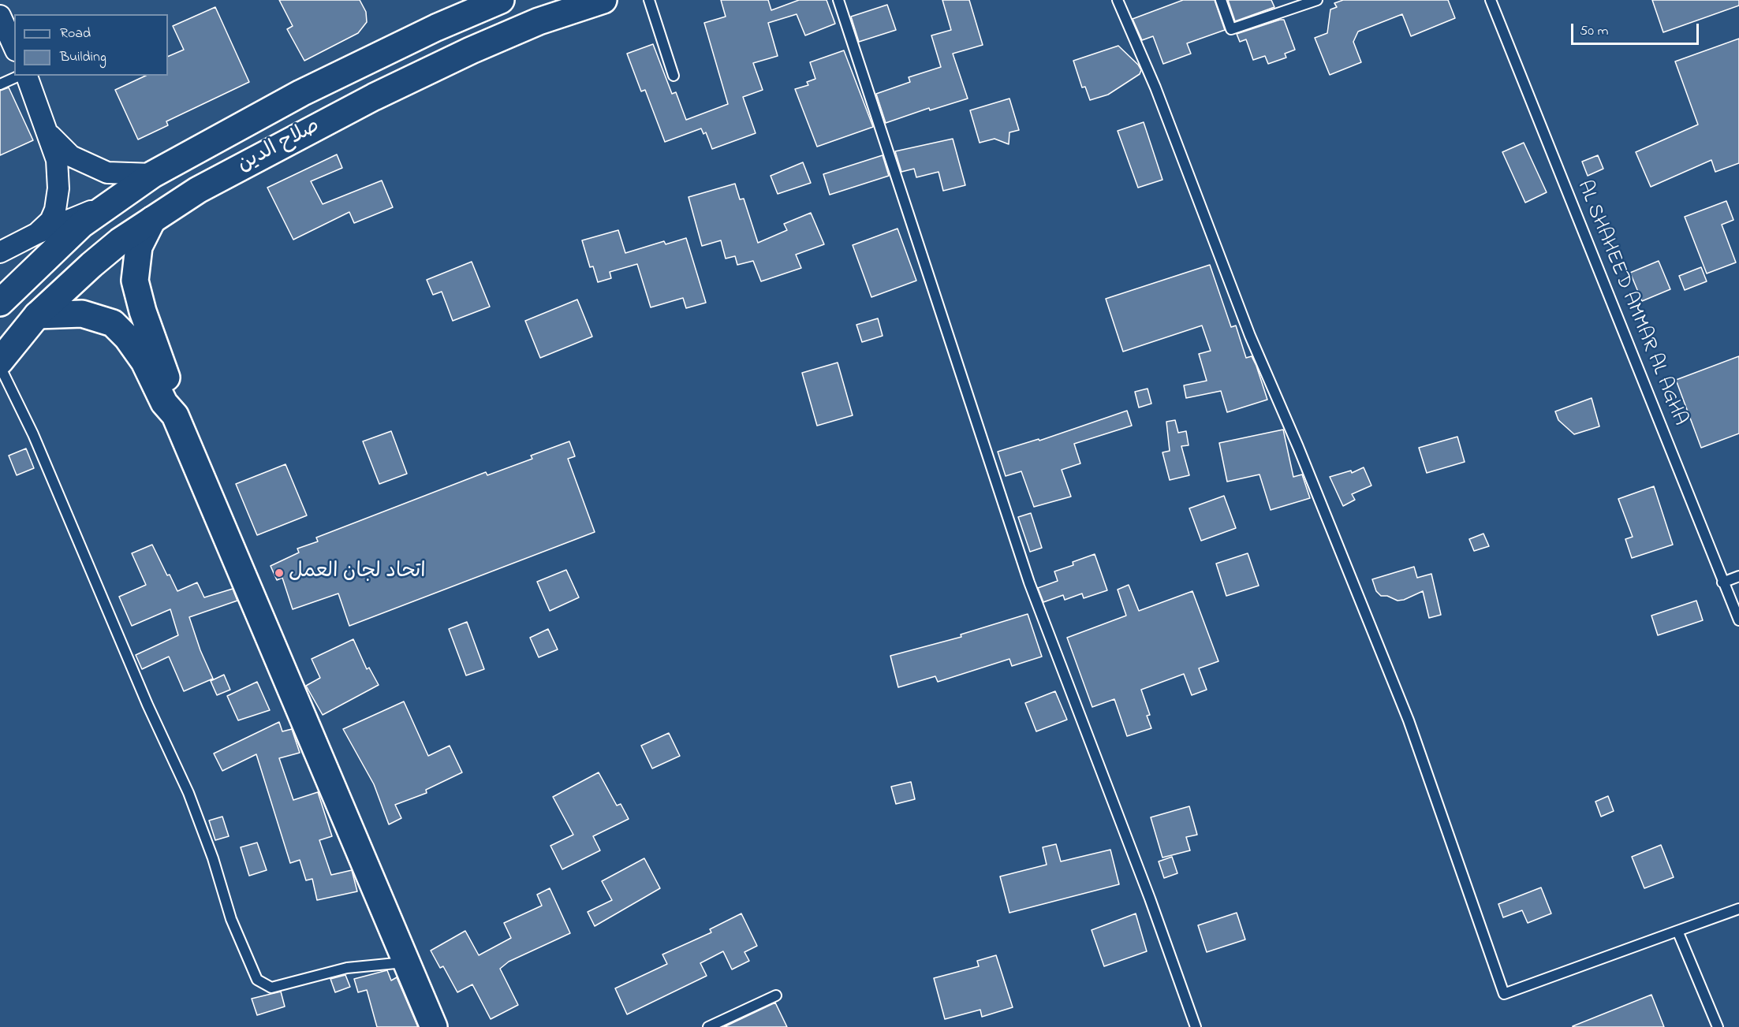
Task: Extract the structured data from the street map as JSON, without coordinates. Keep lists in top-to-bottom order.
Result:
{
  "streets": {
    "main road": ["صلاح الدين"],
    "lane": ["AL SHAHEED AMMAR AL AGHA"]
  },
  "places": ["اتحاد لجان العمل"],
  "legend": ["Road", "Building"],
  "scale_bar": "50 m"
}
